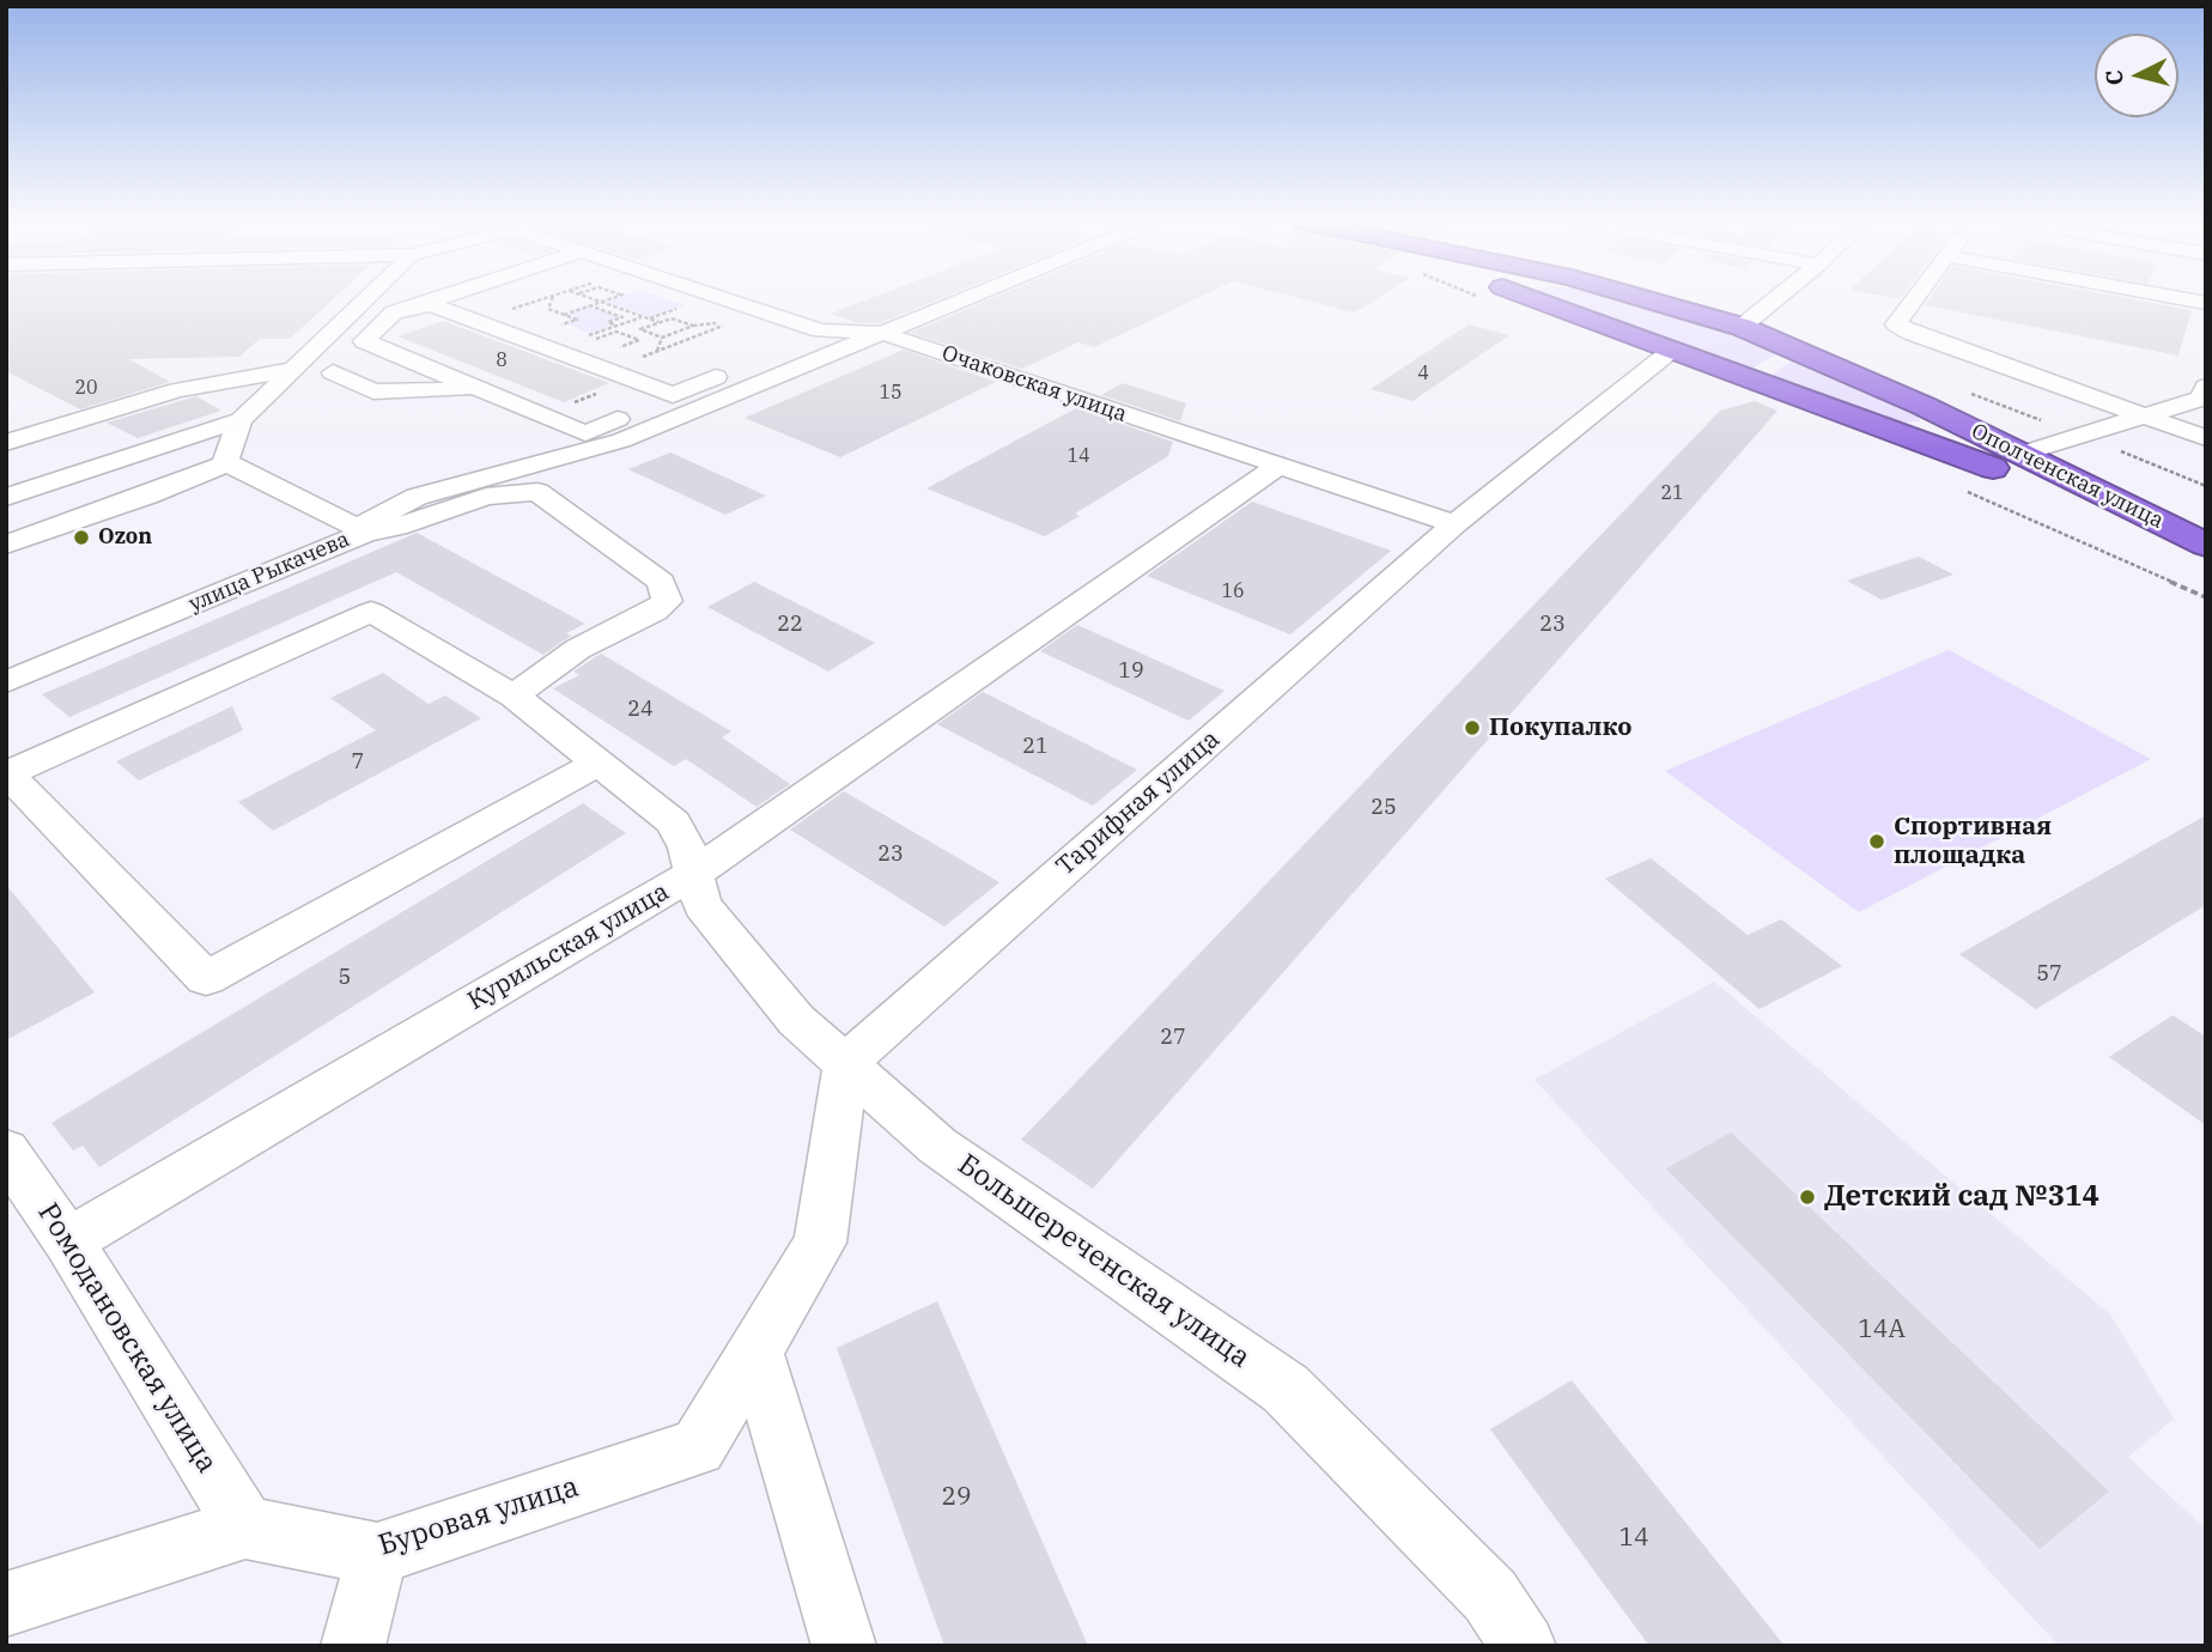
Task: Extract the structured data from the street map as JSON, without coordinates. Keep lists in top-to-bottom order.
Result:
{
  "streets": {
    "highway": ["Ополченская улица"],
    "street": [
      "Очаковская улица",
      "улица Рыкачева",
      "Тарифная улица",
      "Курильская улица",
      "Большереченская улица",
      "Ромодановская улица",
      "Буровая улица"
    ]
  },
  "crossings": [
    ["Очаковская улица", "Тарифная улица"],
    ["Ополченская улица", "Тарифная улица"],
    ["Тарифная улица", "Большереченская улица"],
    ["Курильская улица", "Большереченская улица"],
    ["Курильская улица", "Ромодановская улица"],
    ["Ромодановская улица", "Буровая улица"]
  ],
  "places": [
    "Ozon",
    "Покупалко",
    "Спортивная площадка",
    "Детский сад №314"
  ],
  "house_numbers": [
    "8",
    "4",
    "20",
    "15",
    "14",
    "21",
    "16",
    "22",
    "23",
    "19",
    "24",
    "21",
    "7",
    "25",
    "23",
    "57",
    "5",
    "27",
    "14А",
    "29",
    "14"
  ],
  "north": "left"
}
